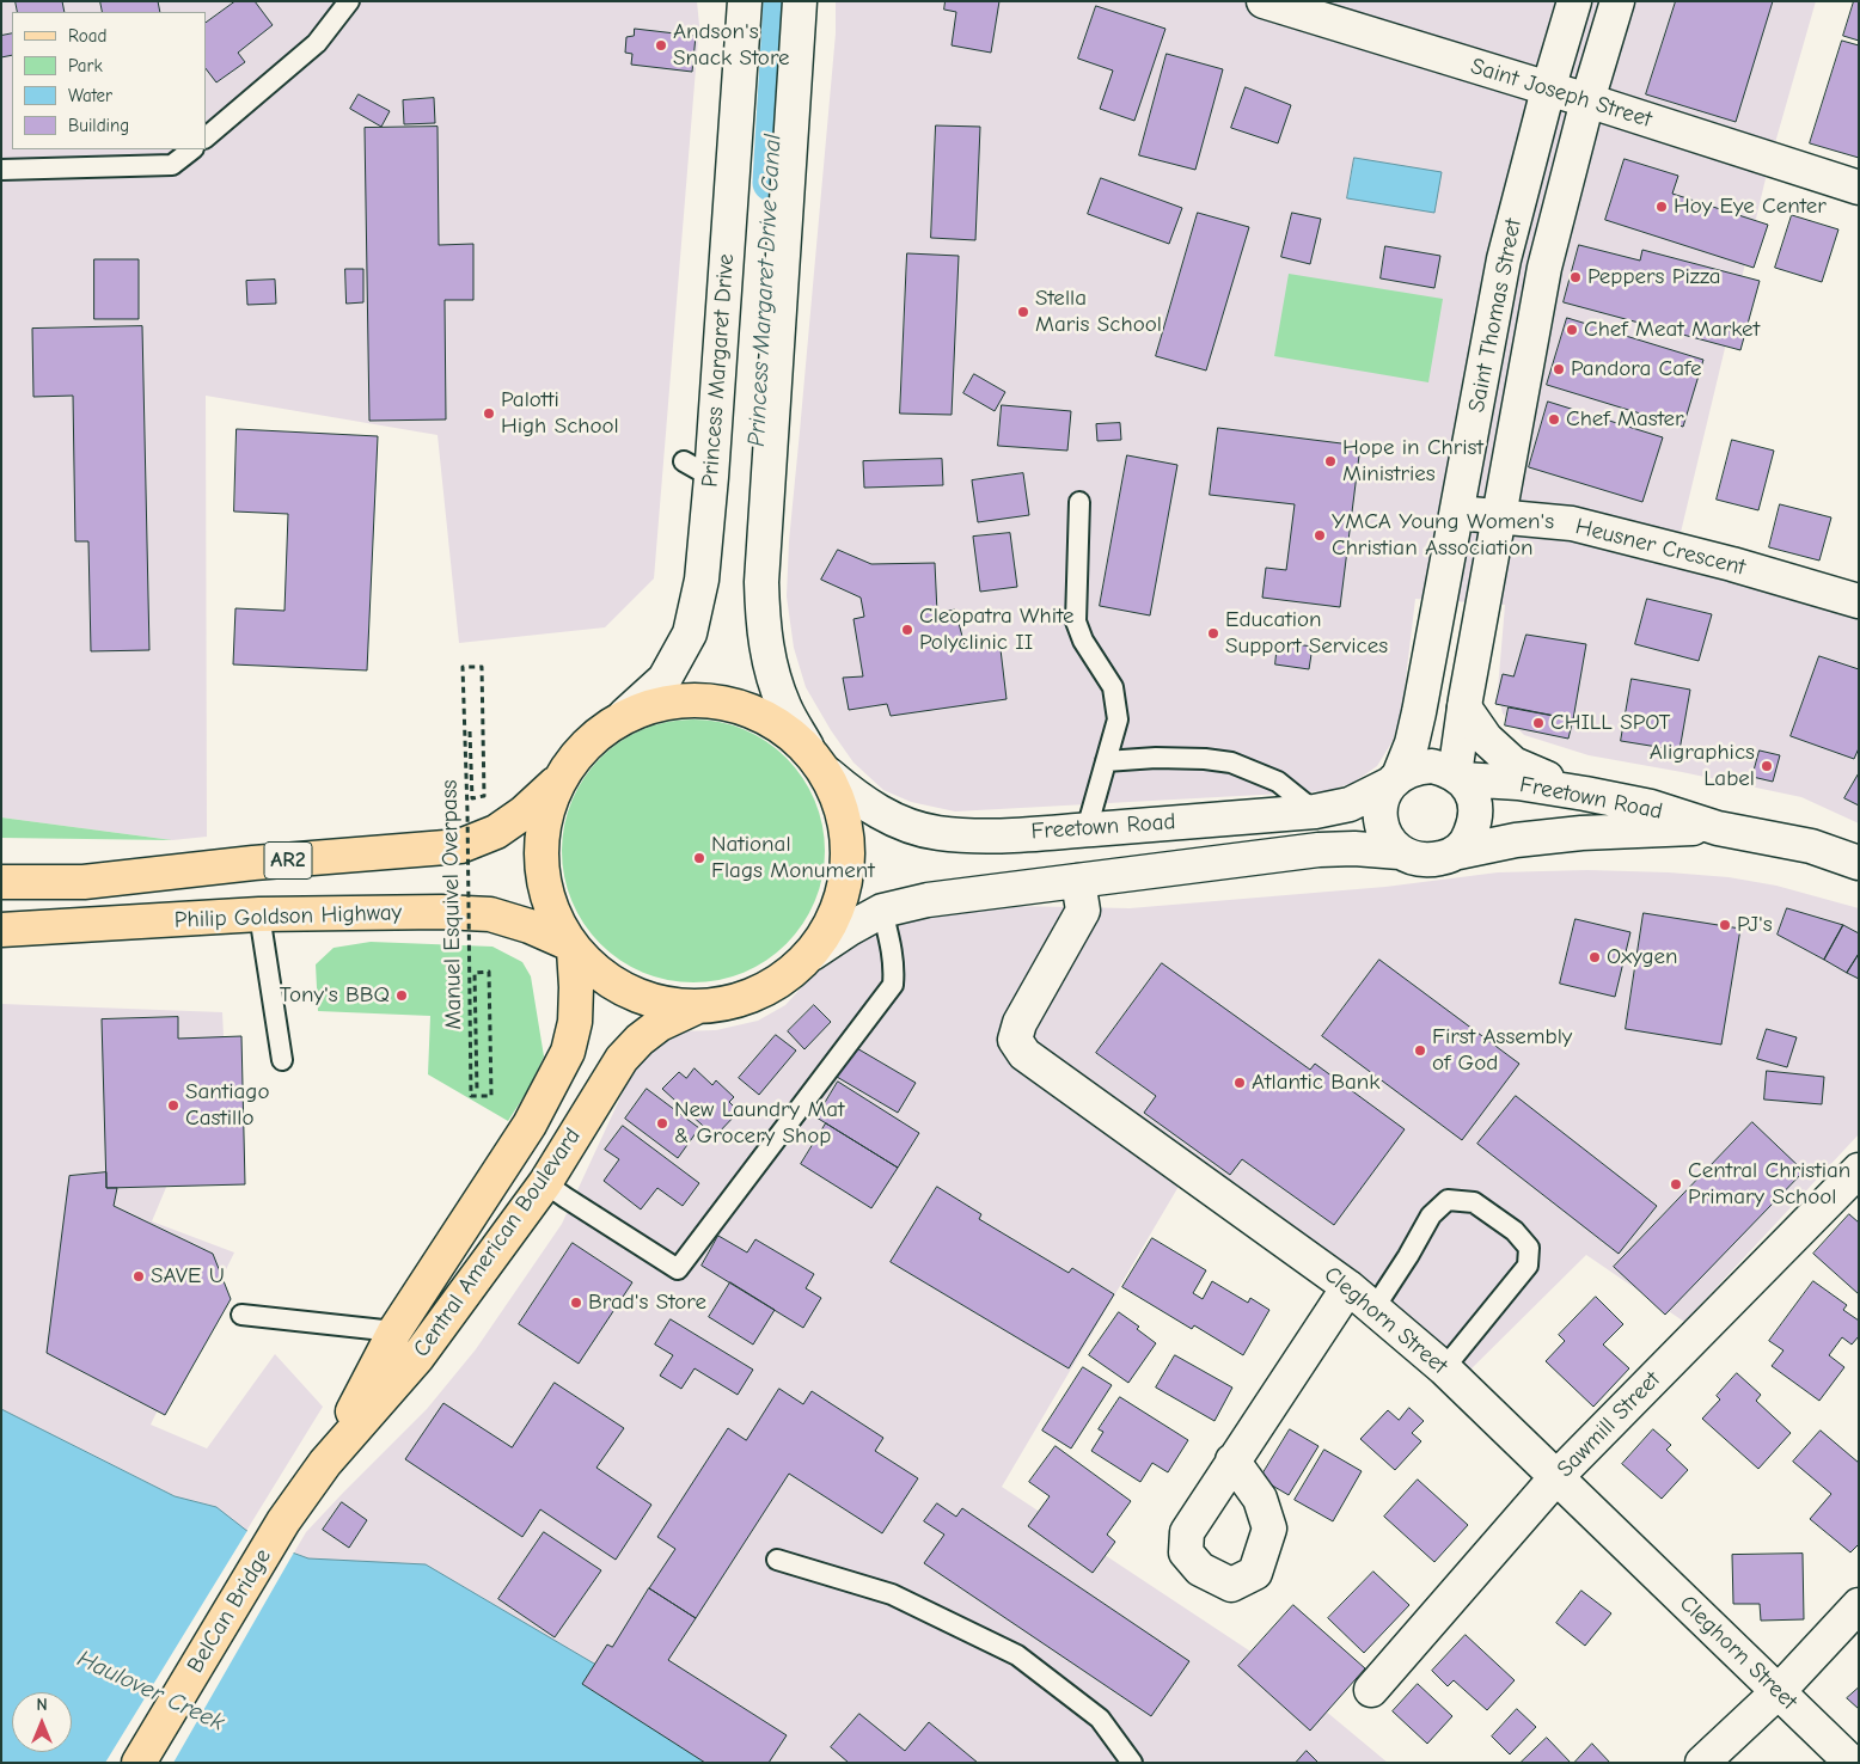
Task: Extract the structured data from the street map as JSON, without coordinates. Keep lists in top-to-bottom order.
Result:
{
  "streets": {
    "main road": [
      "AR2",
      "Philip Goldson Highway",
      "Central American Boulevard",
      "BelCan Bridge"
    ],
    "street": [
      "Saint Joseph Street",
      "Saint Thomas Street",
      "Princess Margaret Drive",
      "Heusner Crescent",
      "Freetown Road",
      "Cleghorn Street",
      "Sawmill Street"
    ],
    "path": ["Manuel Esquivel Overpass"]
  },
  "crossings": [
    ["Saint Joseph Street", "Saint Thomas Street"],
    ["Saint Thomas Street", "Heusner Crescent"],
    ["Saint Thomas Street", "Freetown Road"],
    ["Freetown Road", "Cleghorn Street"],
    ["Philip Goldson Highway", "Central American Boulevard"],
    ["Central American Boulevard", "BelCan Bridge"],
    ["Cleghorn Street", "Sawmill Street"]
  ],
  "water": ["Princess Margaret Drive Canal", "Haulover Creek"],
  "places": [
    "Andson's Snack Store",
    "Hoy Eye Center",
    "Peppers Pizza",
    "Stella Maris School",
    "Chef Meat Market",
    "Pandora Cafe",
    "Palotti High School",
    "Chef Master",
    "Hope in Christ Ministries",
    "YMCA Young Women's Christian Association",
    "Cleopatra White Polyclinic II",
    "Education Support Services",
    "CHILL SPOT",
    "Aligraphics Label",
    "National Flags Monument",
    "PJ's",
    "Oxygen",
    "Tony's BBQ",
    "First Assembly of God",
    "Atlantic Bank",
    "Santiago Castillo",
    "New Laundry Mat & Grocery Shop",
    "Central Christian Primary School",
    "SAVE U",
    "Brad's Store"
  ],
  "legend": [
    "Road",
    "Park",
    "Water",
    "Building"
  ],
  "north": "top"
}
